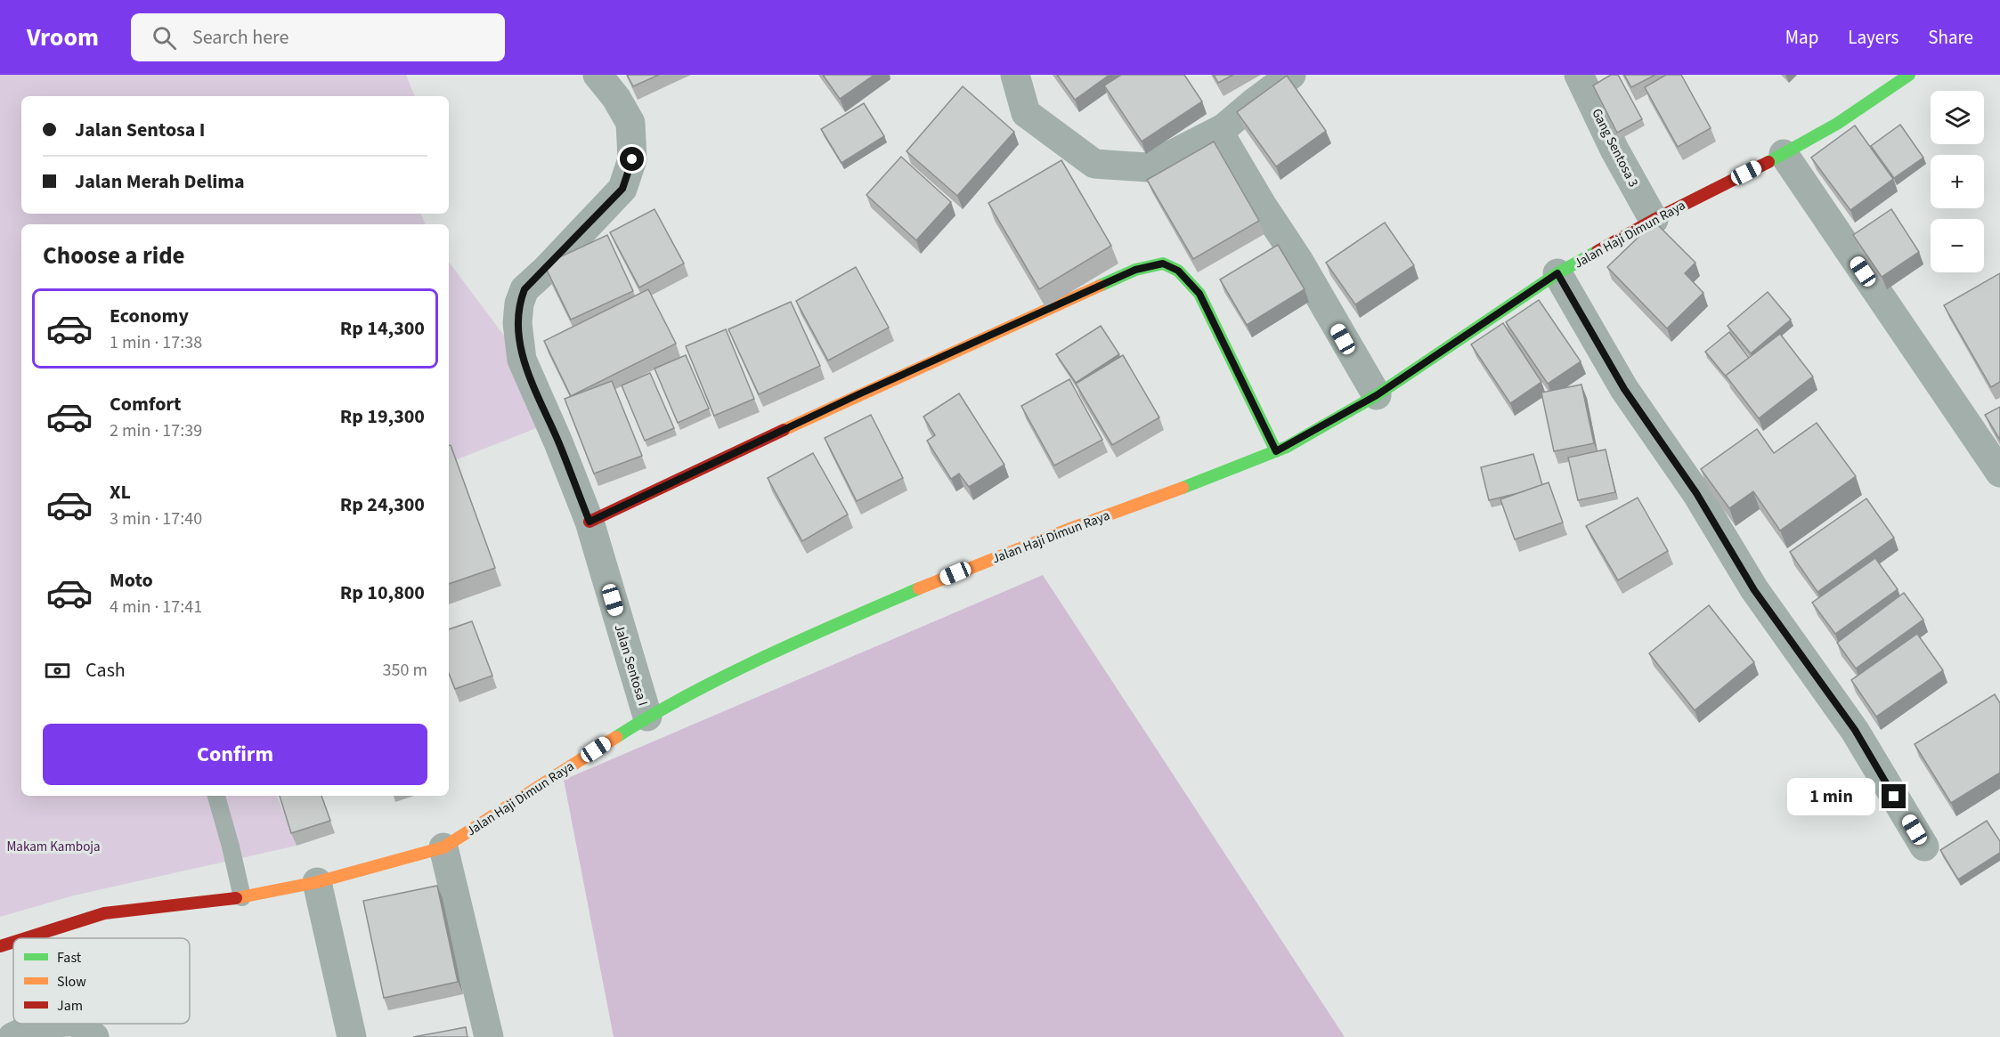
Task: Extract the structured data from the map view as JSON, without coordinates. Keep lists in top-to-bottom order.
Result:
{
  "streets": {
    "street": ["Gang Sentosa 3", "Jalan Haji Dimun Raya", "Jalan Sentosa I"]
  },
  "crossings": [
    ["Gang Sentosa 3", "Jalan Haji Dimun Raya"],
    ["Jalan Haji Dimun Raya", "Jalan Sentosa I"]
  ],
  "parks": ["Makam Kamboja"],
  "legend": ["Fast", "Slow", "Jam"],
  "page": {
    "header": "Vroom",
    "search": "Search here",
    "nav": ["Map", "Layers", "Share"],
    "map_buttons": ["+", "−"],
    "banner": ["Jalan Sentosa I", "Jalan Merah Delima"],
    "heading": "Choose a ride",
    "list": [
      {
        "name": "Economy",
        "note": "1 min · 17:38",
        "value": "Rp 14,300"
      },
      {
        "name": "Comfort",
        "note": "2 min · 17:39",
        "value": "Rp 19,300"
      },
      {
        "name": "XL",
        "note": "3 min · 17:40",
        "value": "Rp 24,300"
      },
      {
        "name": "Moto",
        "note": "4 min · 17:41",
        "value": "Rp 10,800"
      }
    ],
    "pay": ["Cash", "350 m"],
    "buttons": "Confirm",
    "bubble": "1 min"
  }
}
